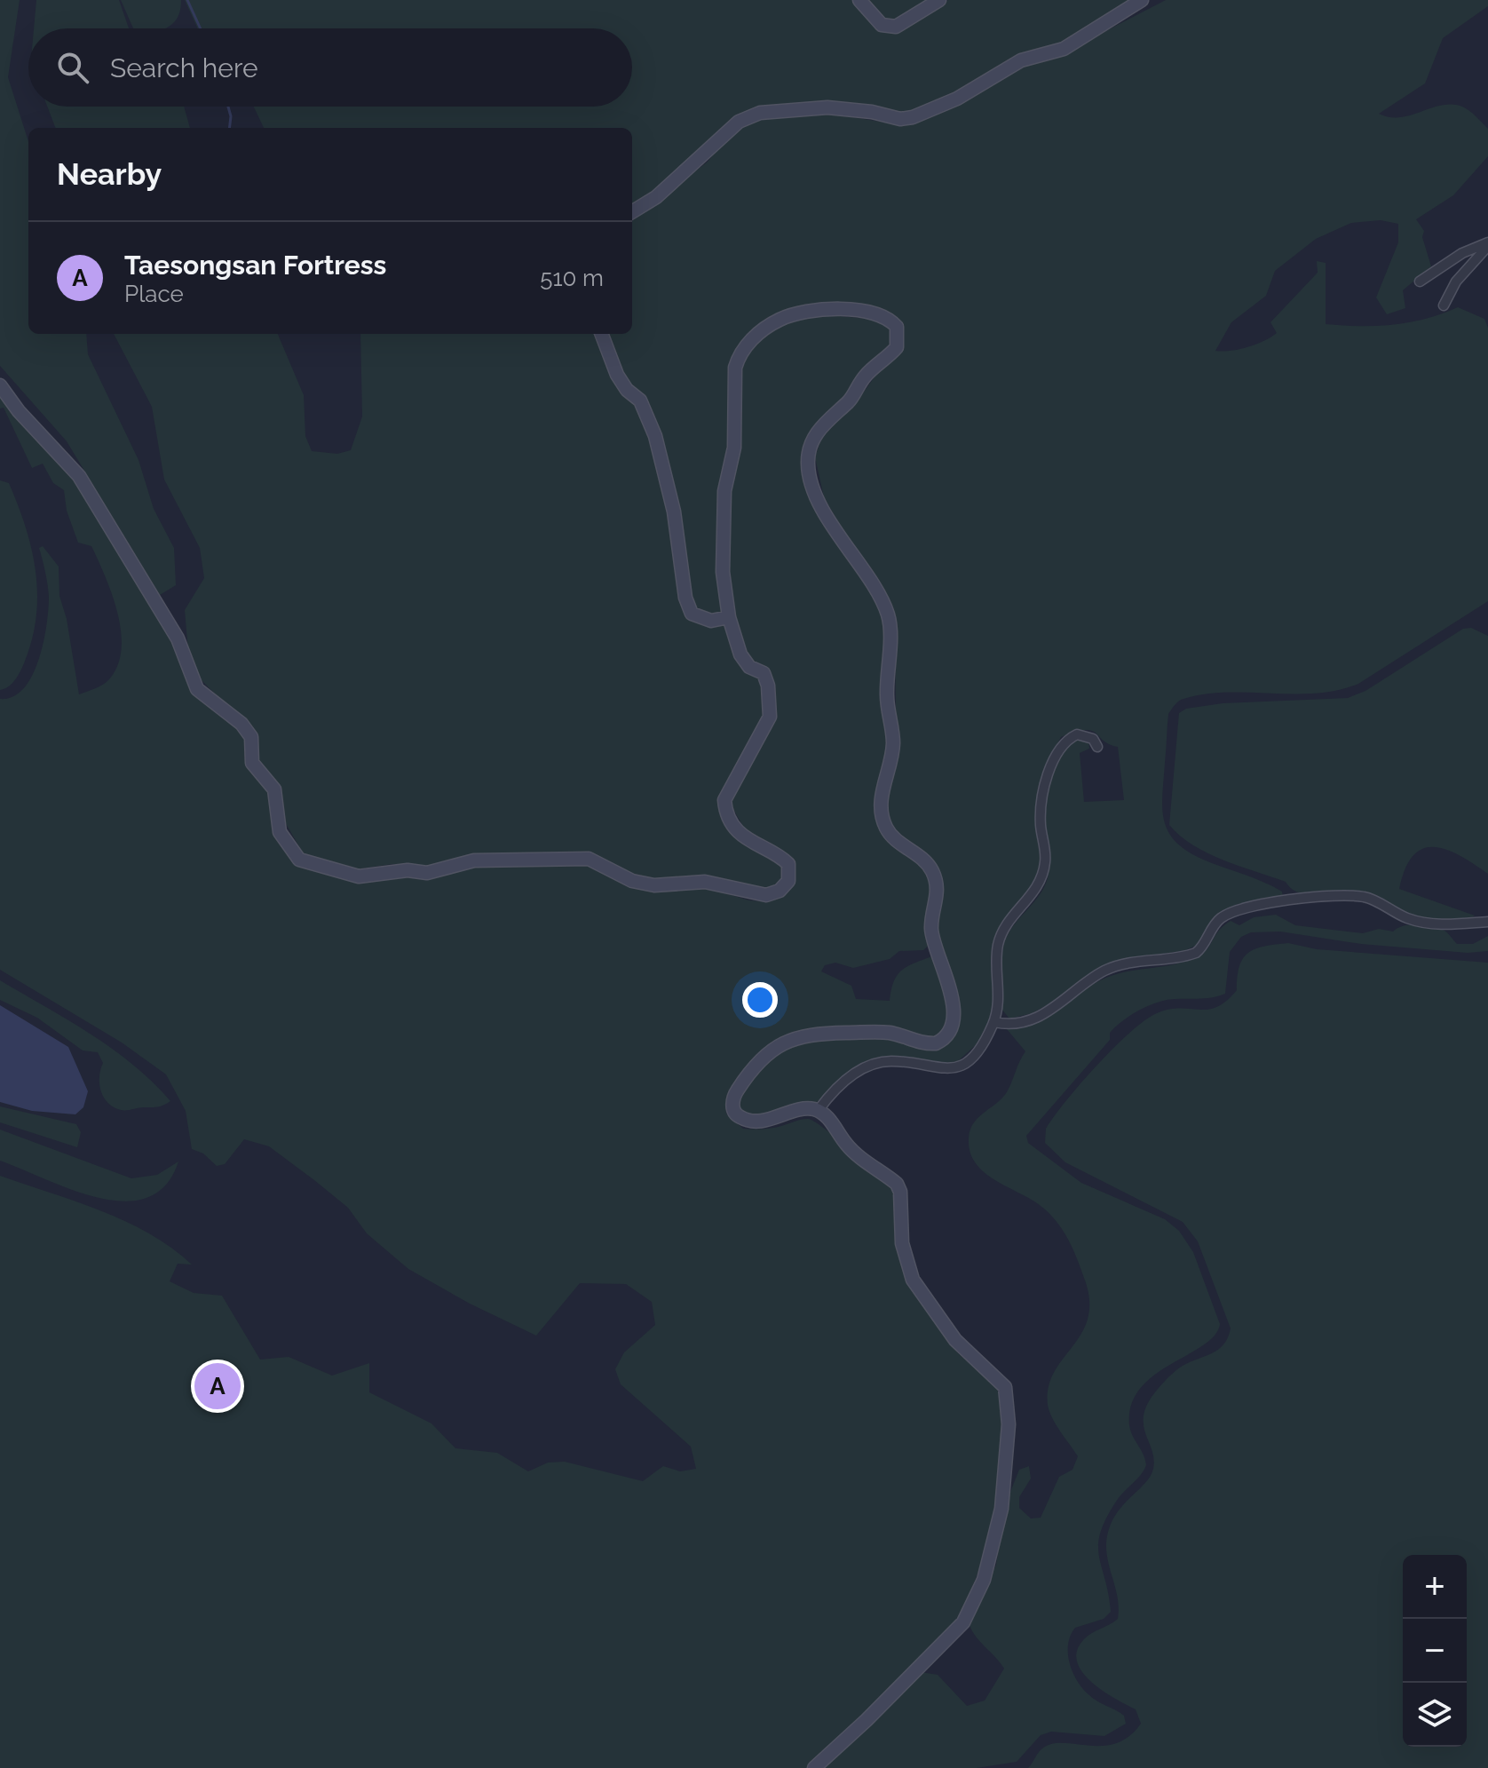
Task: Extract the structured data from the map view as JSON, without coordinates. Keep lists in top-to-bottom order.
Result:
{
  "page": {
    "search": "Search here",
    "heading": "Nearby",
    "list": [
      {
        "mark": "A",
        "name": "Taesongsan Fortress",
        "note": "Place",
        "value": "510 m"
      }
    ],
    "pins": "A",
    "map_buttons": ["+", "−"]
  }
}
